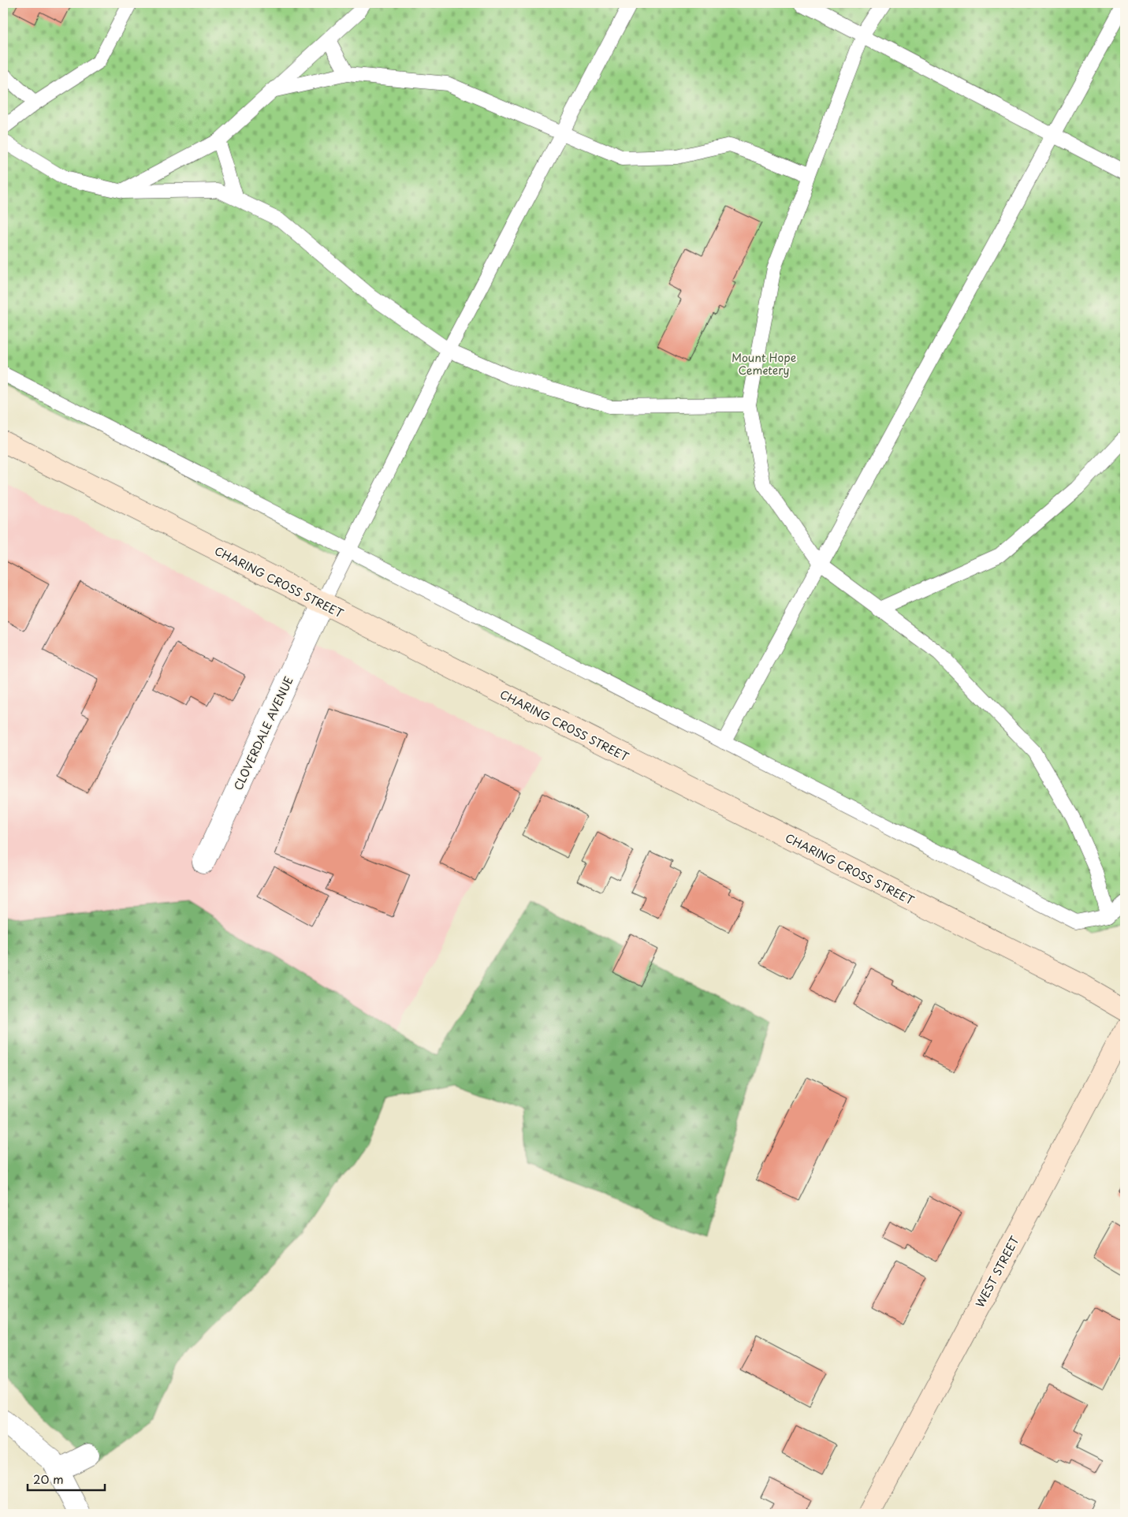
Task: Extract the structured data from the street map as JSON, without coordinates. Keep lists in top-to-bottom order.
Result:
{
  "streets": {
    "main road": ["CHARING CROSS STREET", "WEST STREET"],
    "street": ["CLOVERDALE AVENUE"]
  },
  "crossings": [
    ["CHARING CROSS STREET", "CLOVERDALE AVENUE"]
  ],
  "parks": ["Mount Hope Cemetery"],
  "scale_bar": "20 m"
}
